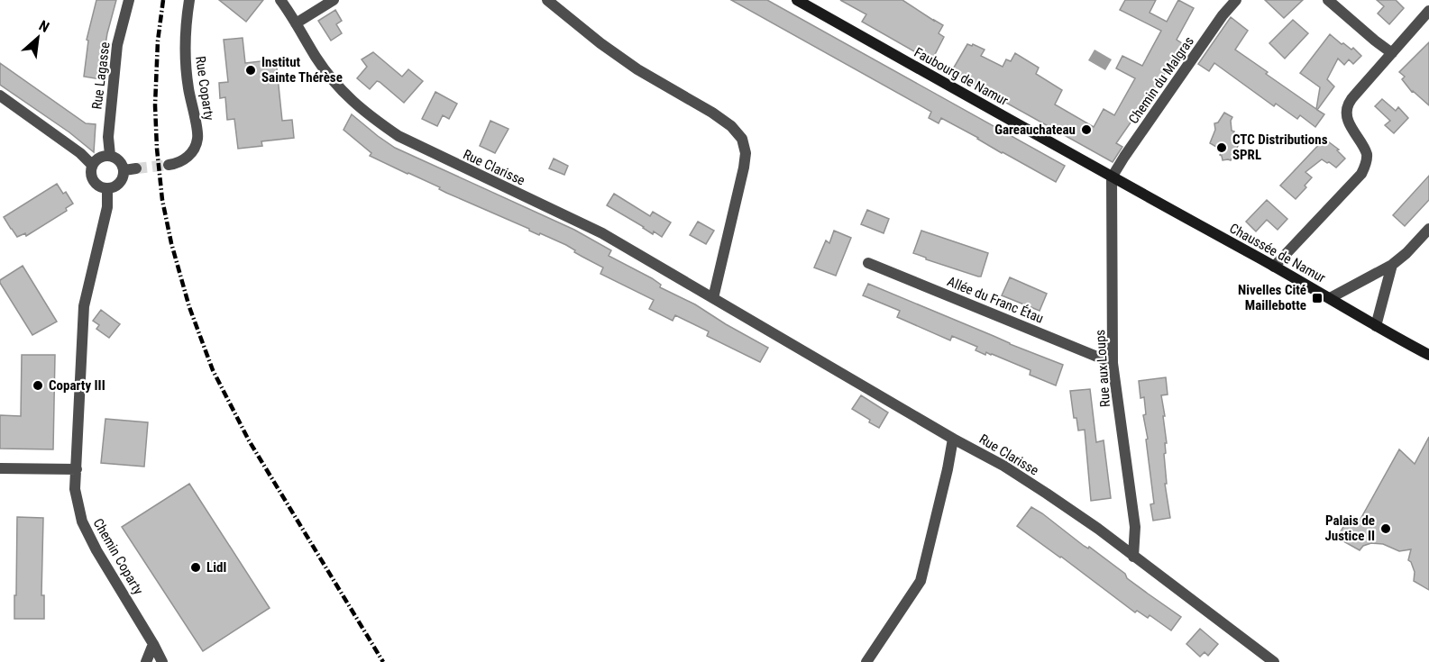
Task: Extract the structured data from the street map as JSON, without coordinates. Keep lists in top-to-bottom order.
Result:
{
  "streets": {
    "street": [
      "Rue Lagasse",
      "Faubourg de Namur",
      "Chemin du Malgras",
      "Rue Coparty",
      "Rue Clarisse",
      "Chaussée de Namur",
      "Allée du Franc Étau",
      "Rue aux Loups",
      "Chemin Coparty"
    ]
  },
  "crossings": [
    ["Rue Lagasse", "Chemin Coparty"],
    ["Faubourg de Namur", "Chemin du Malgras"],
    ["Faubourg de Namur", "Chaussée de Namur"],
    ["Faubourg de Namur", "Rue aux Loups"],
    ["Chemin du Malgras", "Chaussée de Namur"],
    ["Chemin du Malgras", "Rue aux Loups"],
    ["Rue Clarisse", "Rue aux Loups"],
    ["Chaussée de Namur", "Rue aux Loups"],
    ["Allée du Franc Étau", "Rue aux Loups"]
  ],
  "places": {
    "other": [
      "Institut Sainte Thérèse",
      "Gareauchateau",
      "CTC Distributions SPRL",
      "Coparty III",
      "Palais de Justice II",
      "Lidl"
    ],
    "transit": ["Nivelles Cité Maillebotte"]
  },
  "north": "top right"
}
